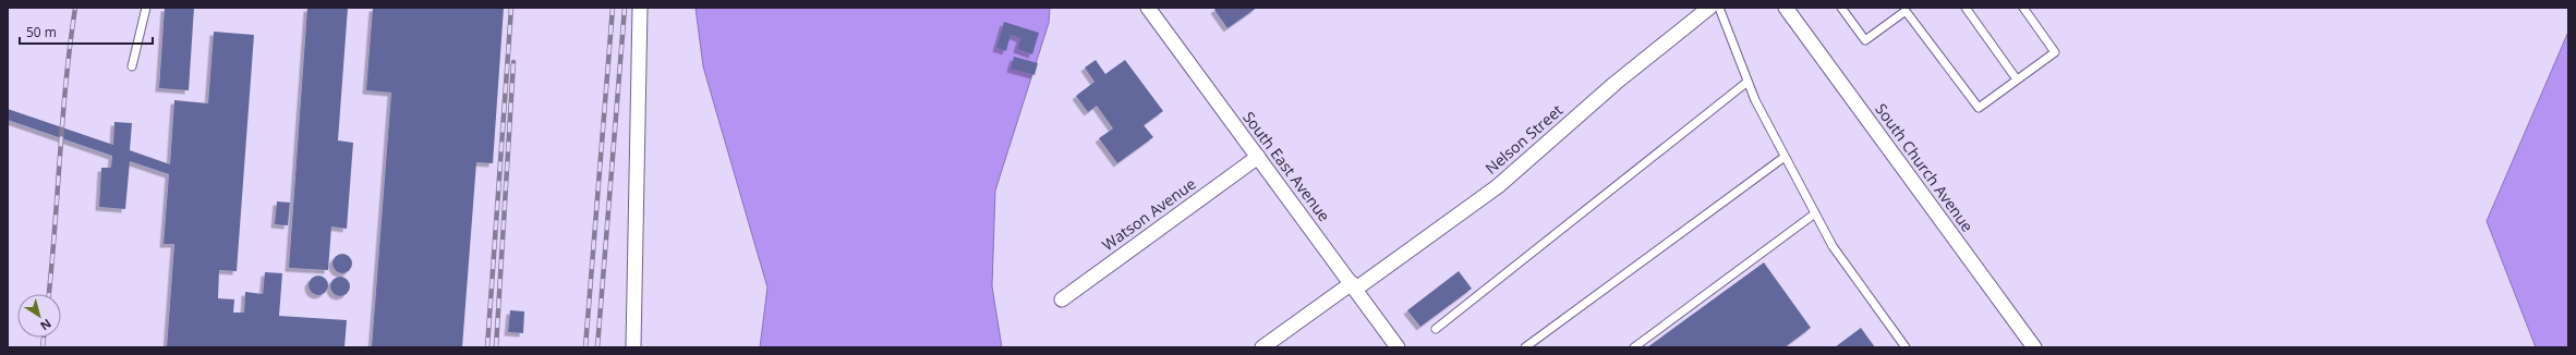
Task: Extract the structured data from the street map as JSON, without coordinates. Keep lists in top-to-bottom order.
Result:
{
  "streets": {
    "street": [
      "Nelson Street",
      "South East Avenue",
      "South Church Avenue",
      "Watson Avenue"
    ]
  },
  "crossings": [
    ["Nelson Street", "South East Avenue"],
    ["South East Avenue", "Watson Avenue"]
  ],
  "scale_bar": "50 m",
  "north": "bottom right"
}
